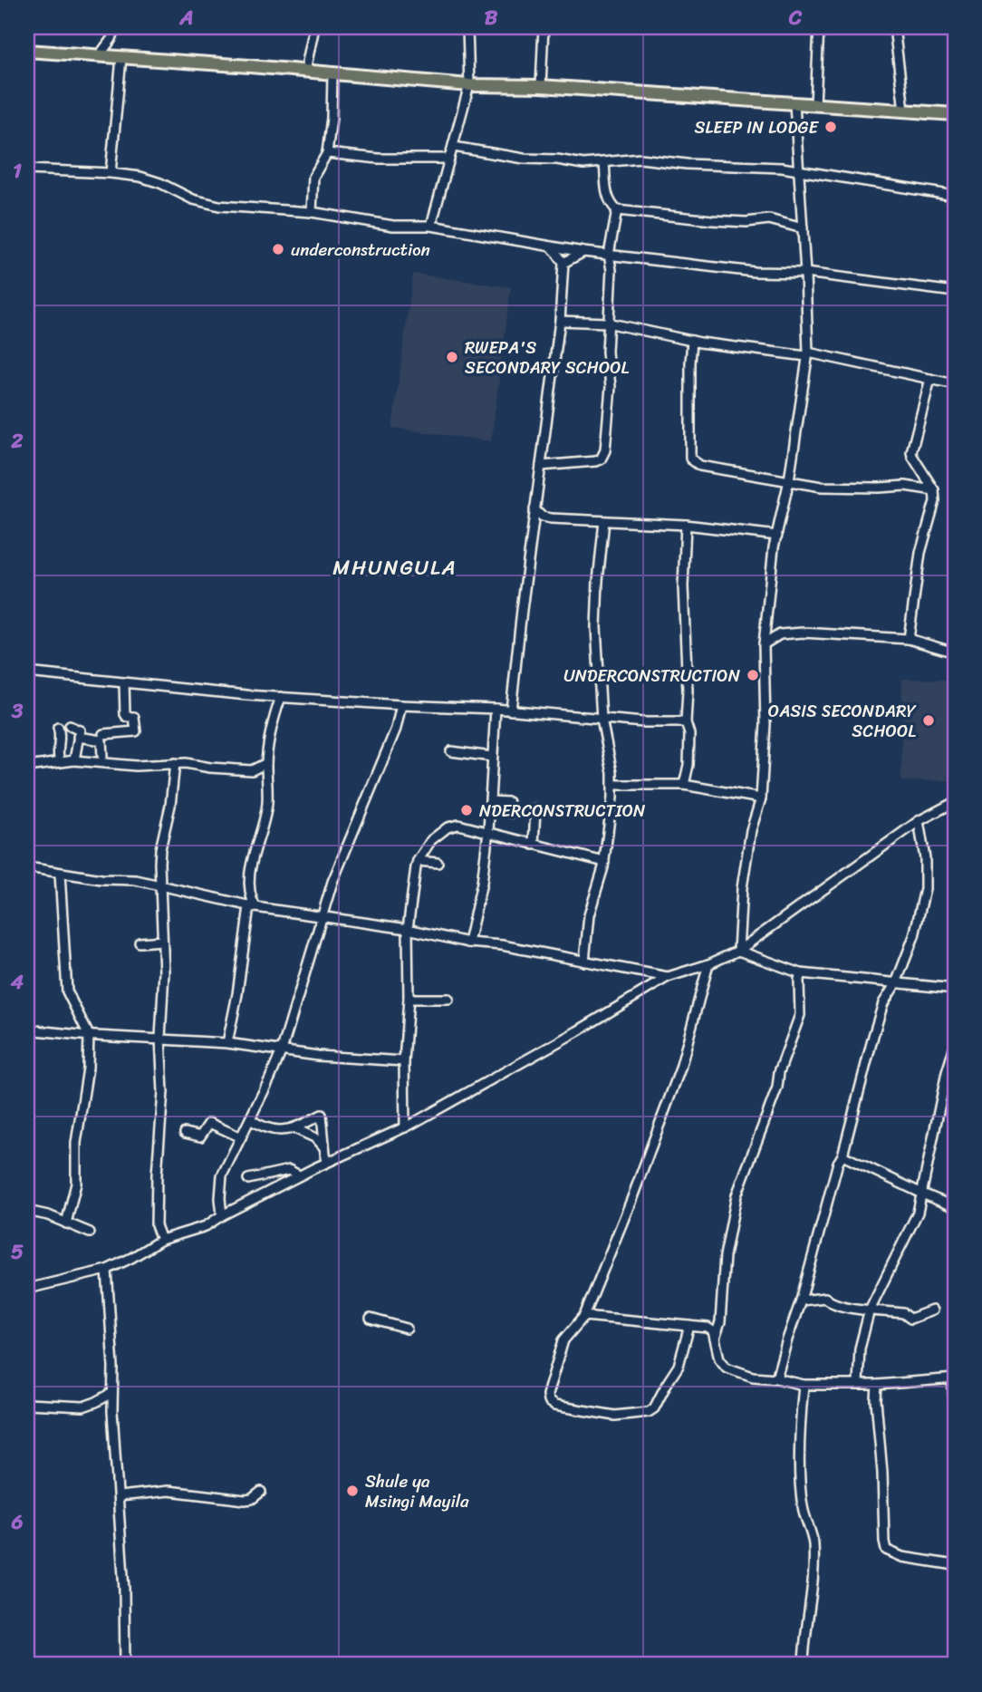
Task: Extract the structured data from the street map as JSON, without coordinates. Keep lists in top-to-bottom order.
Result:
{
  "districts": ["MHUNGULA"],
  "places": [
    "SLEEP IN LODGE",
    "underconstruction",
    "RWEPA'S SECONDARY SCHOOL",
    "UNDERCONSTRUCTION",
    "OASIS SECONDARY SCHOOL",
    "NDERCONSTRUCTION",
    "Shule ya Msingi Mayila"
  ],
  "grid": {
    "columns": ["A", "B", "C"],
    "rows": [
      "1",
      "2",
      "3",
      "4",
      "5",
      "6"
    ]
  }
}
